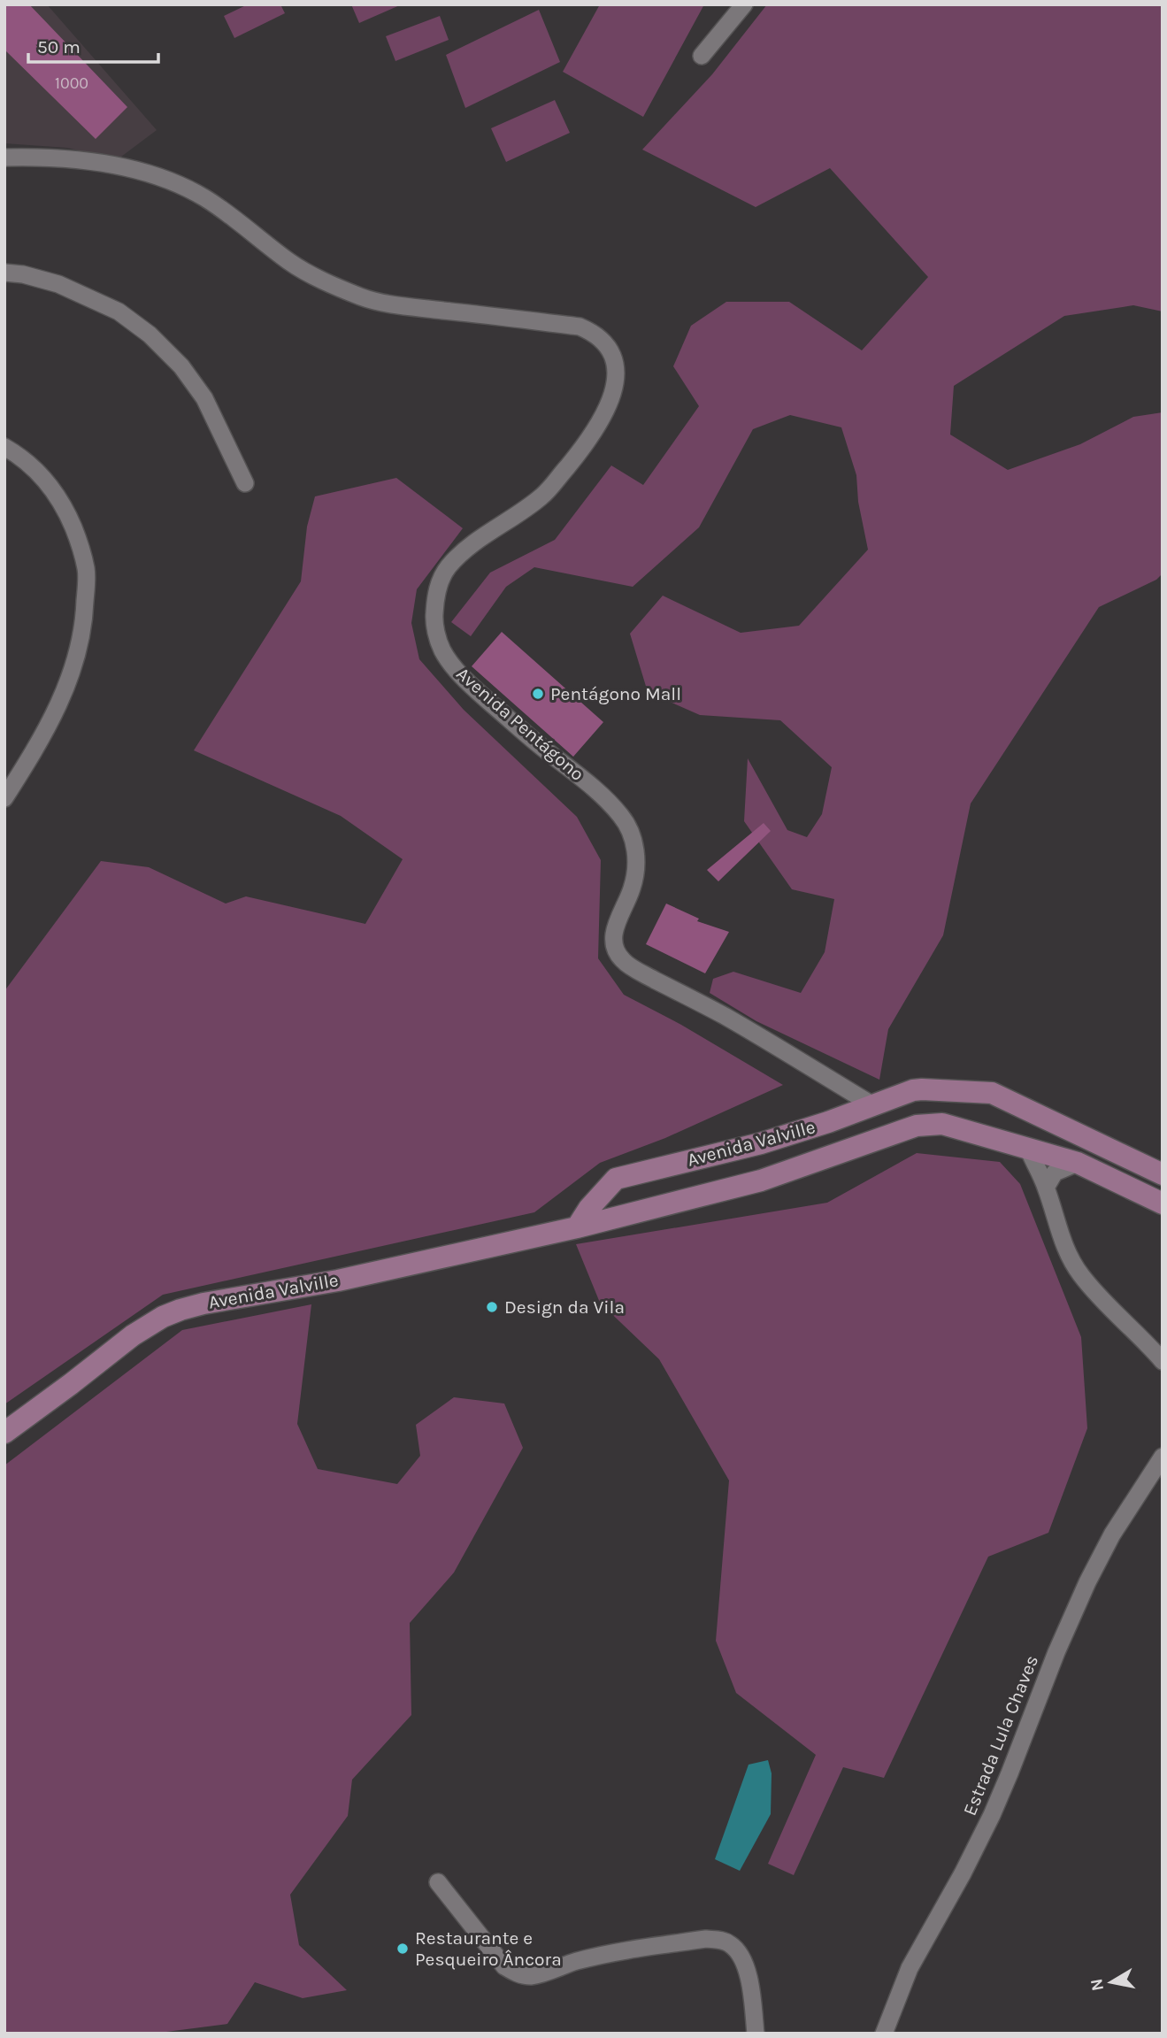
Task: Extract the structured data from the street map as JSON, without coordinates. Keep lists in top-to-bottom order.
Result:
{
  "streets": {
    "main road": ["Avenida Valville"],
    "street": ["Avenida Pentágono", "Estrada Lula Chaves"]
  },
  "crossings": [
    ["Avenida Pentágono", "Avenida Valville"]
  ],
  "places": ["Pentágono Mall", "Design da Vila", "Restaurante e Pesqueiro Âncora"],
  "house_numbers": ["1000"],
  "scale_bar": "50 m",
  "north": "left"
}
